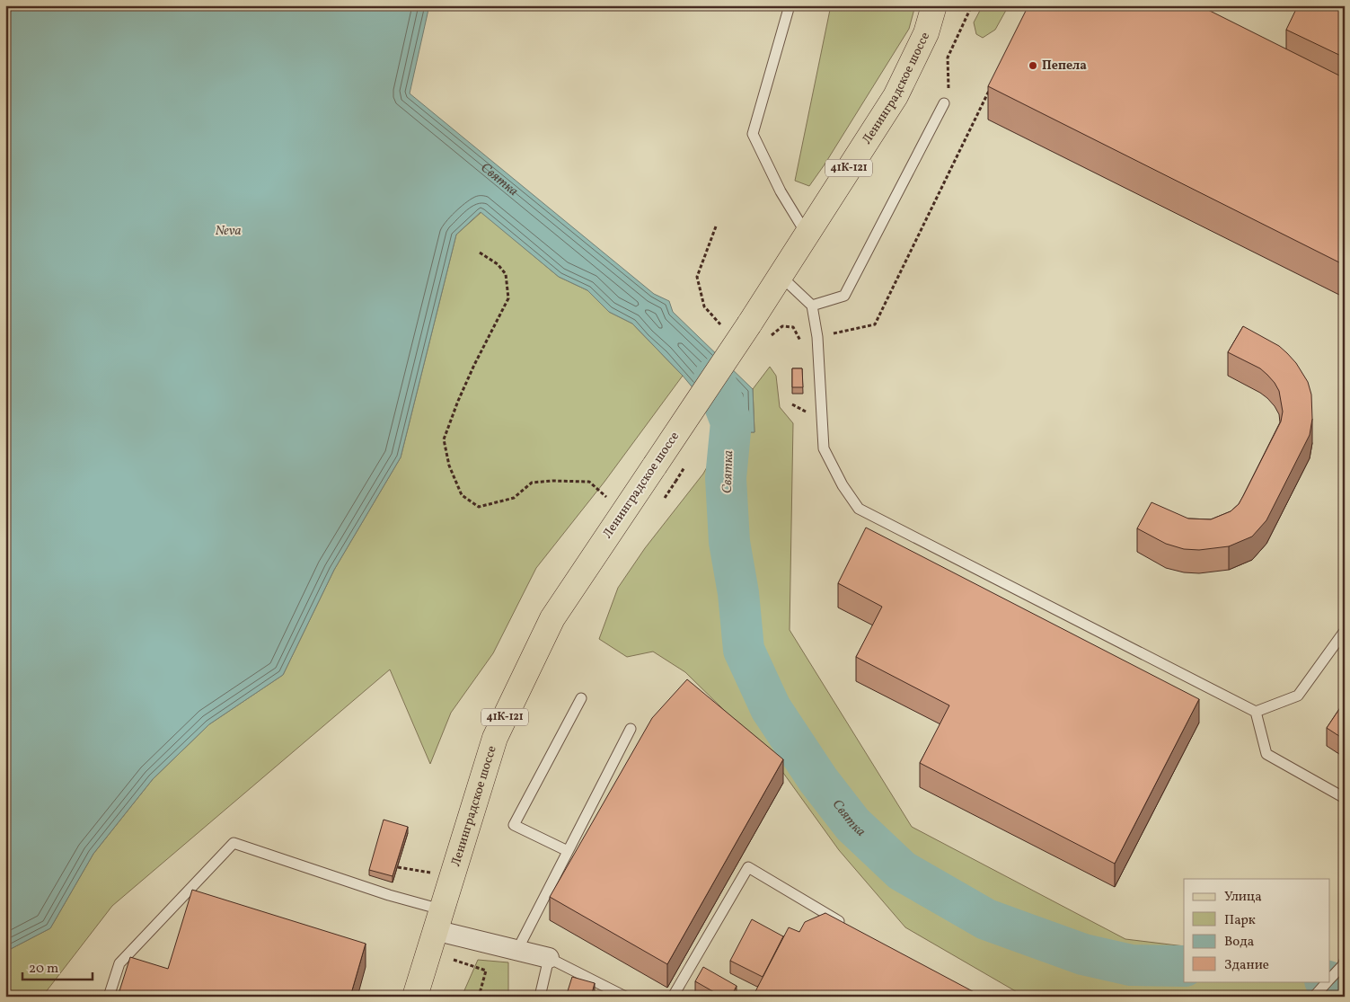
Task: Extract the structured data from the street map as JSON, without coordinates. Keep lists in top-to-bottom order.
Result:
{
  "streets": {
    "main road": ["Ленинградское шоссе", "41К-121"]
  },
  "water": ["Святка", "Neva"],
  "places": ["Пепела"],
  "legend": [
    "Улица",
    "Парк",
    "Вода",
    "Здание"
  ],
  "scale_bar": "20 m"
}
